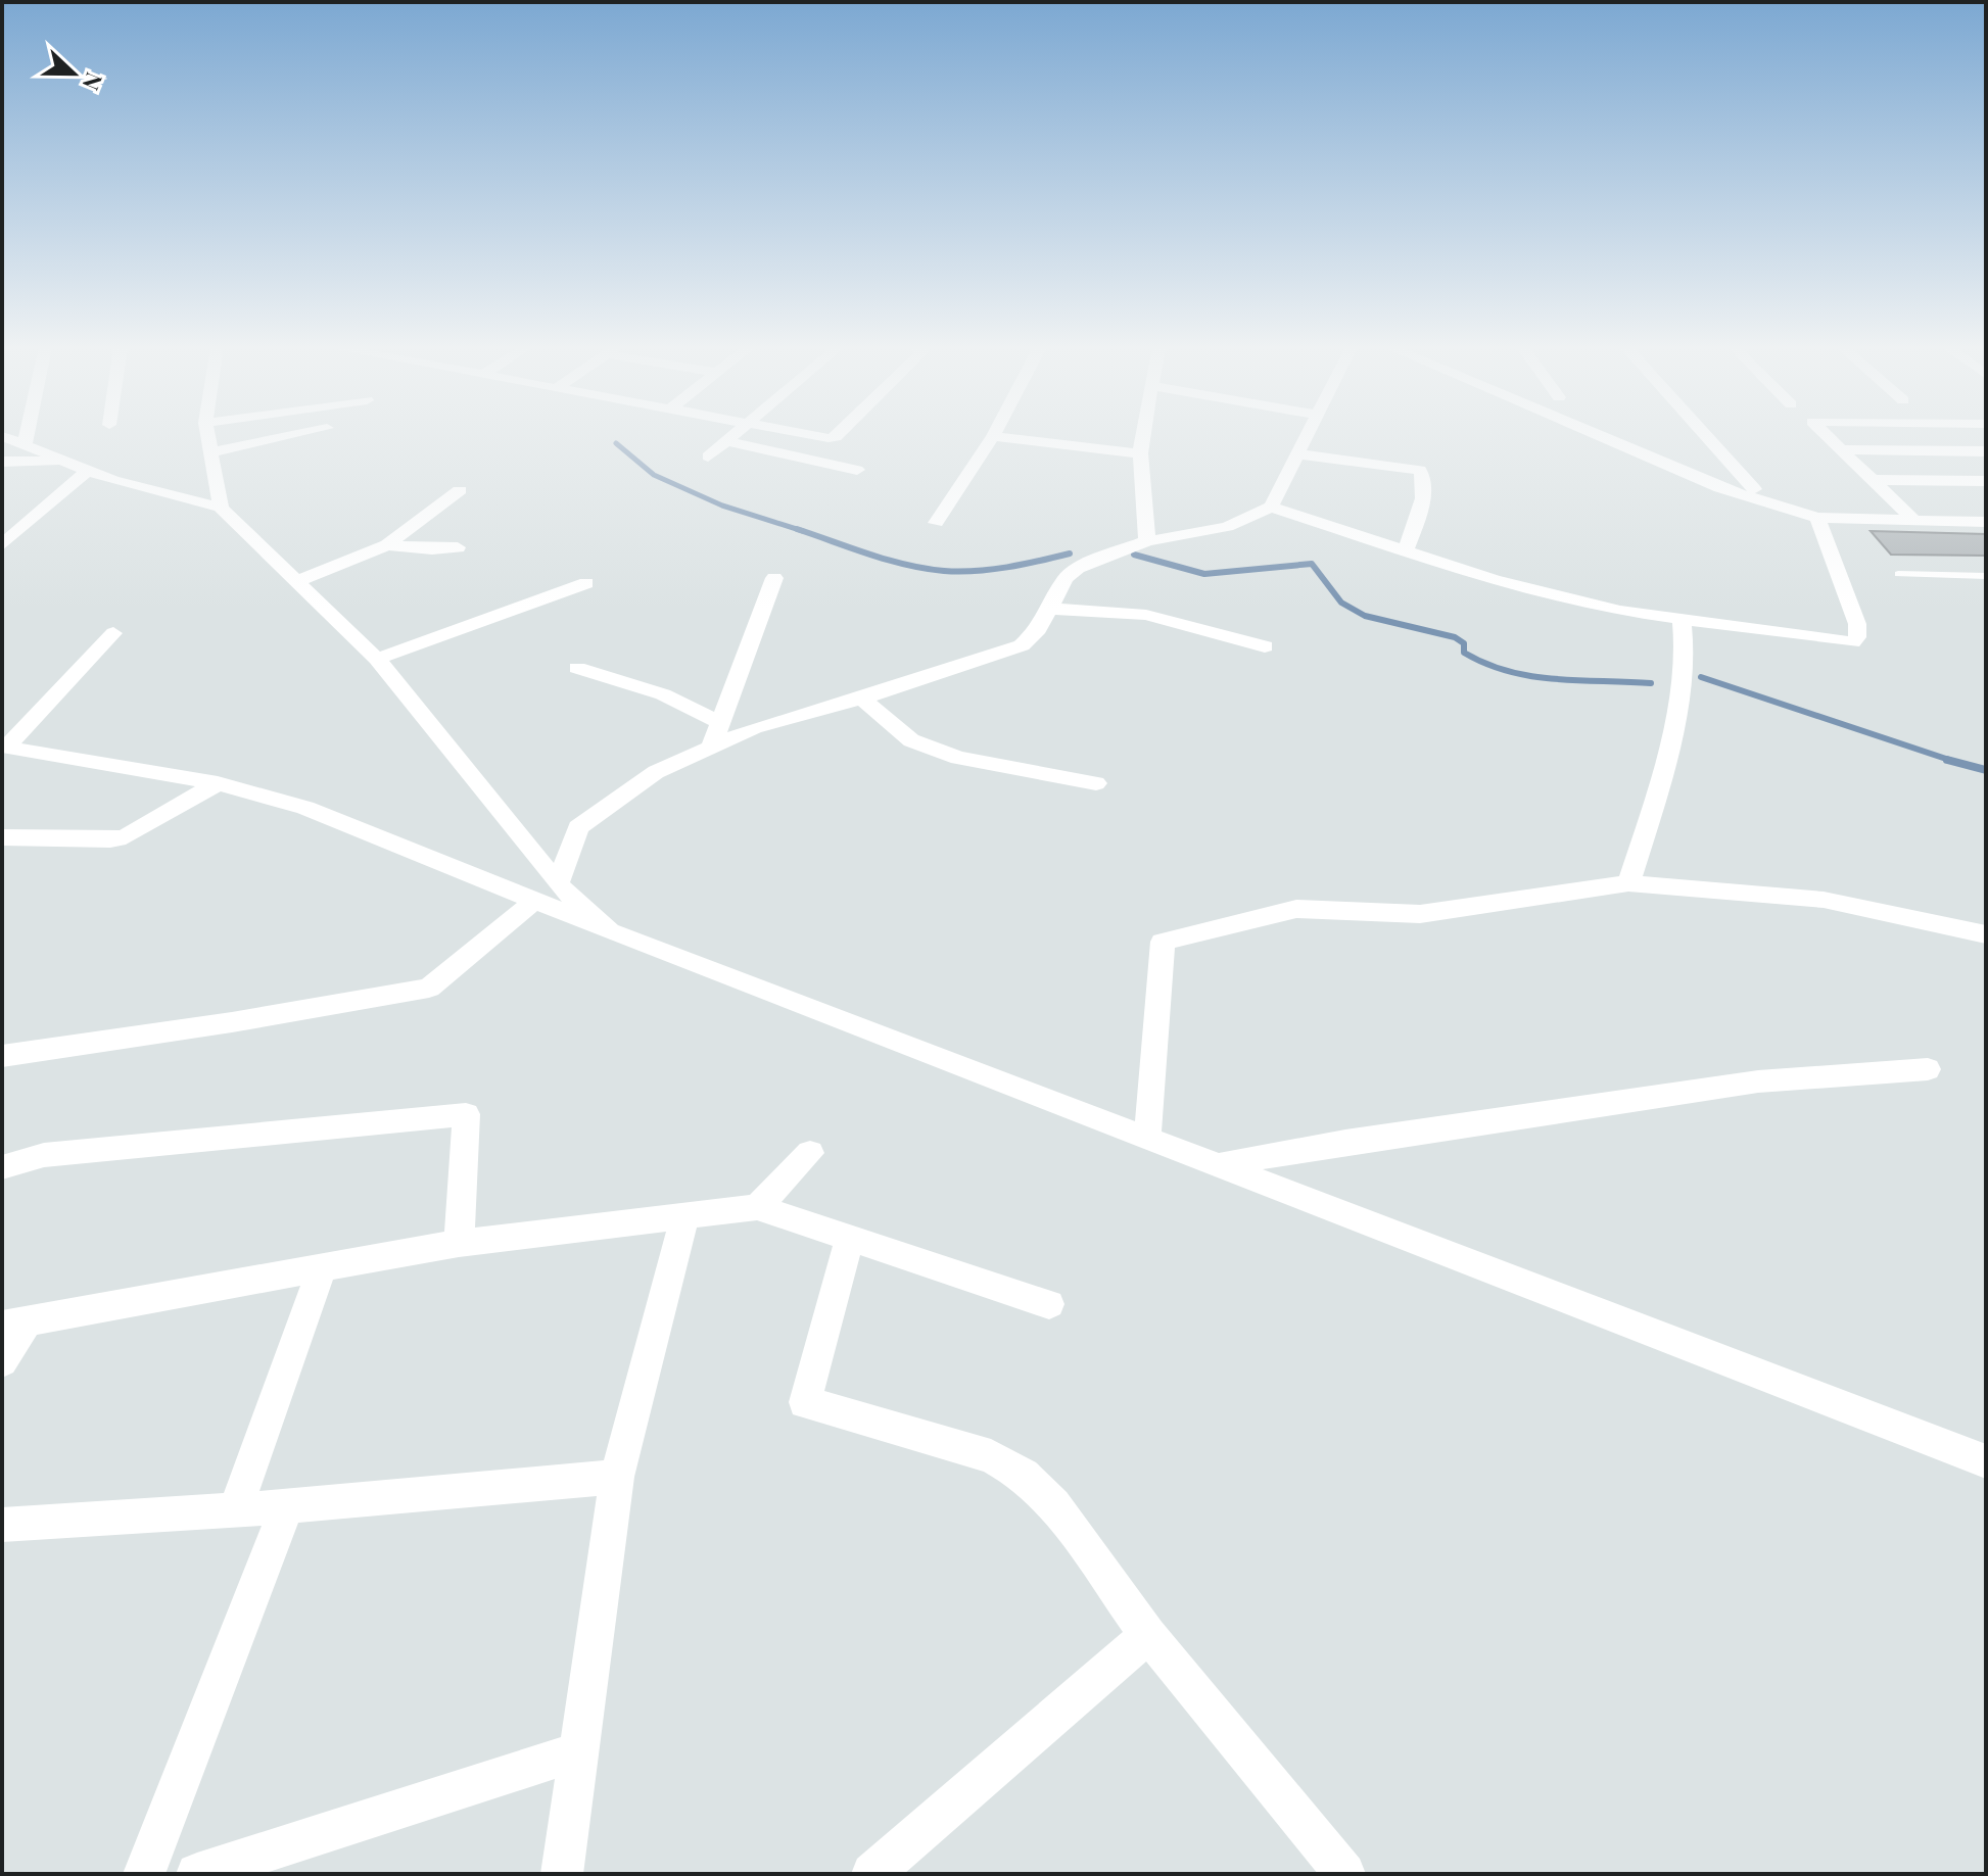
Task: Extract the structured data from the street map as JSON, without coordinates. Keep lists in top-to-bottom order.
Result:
{
  "north": "right"
}
